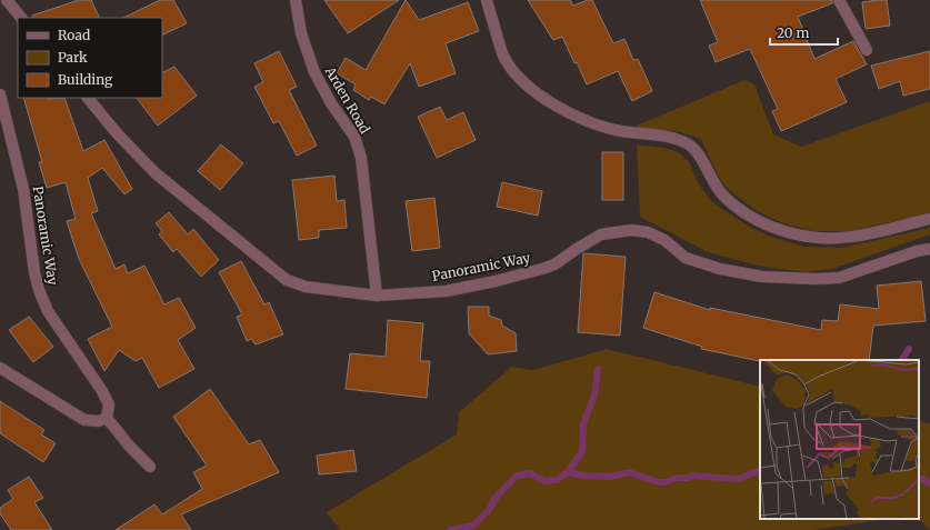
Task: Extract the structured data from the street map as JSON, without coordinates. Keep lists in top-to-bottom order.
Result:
{
  "streets": {
    "street": ["Arden Road", "Panoramic Way"]
  },
  "crossings": [
    ["Arden Road", "Panoramic Way"]
  ],
  "legend": ["Road", "Park", "Building"],
  "scale_bar": "20 m"
}
